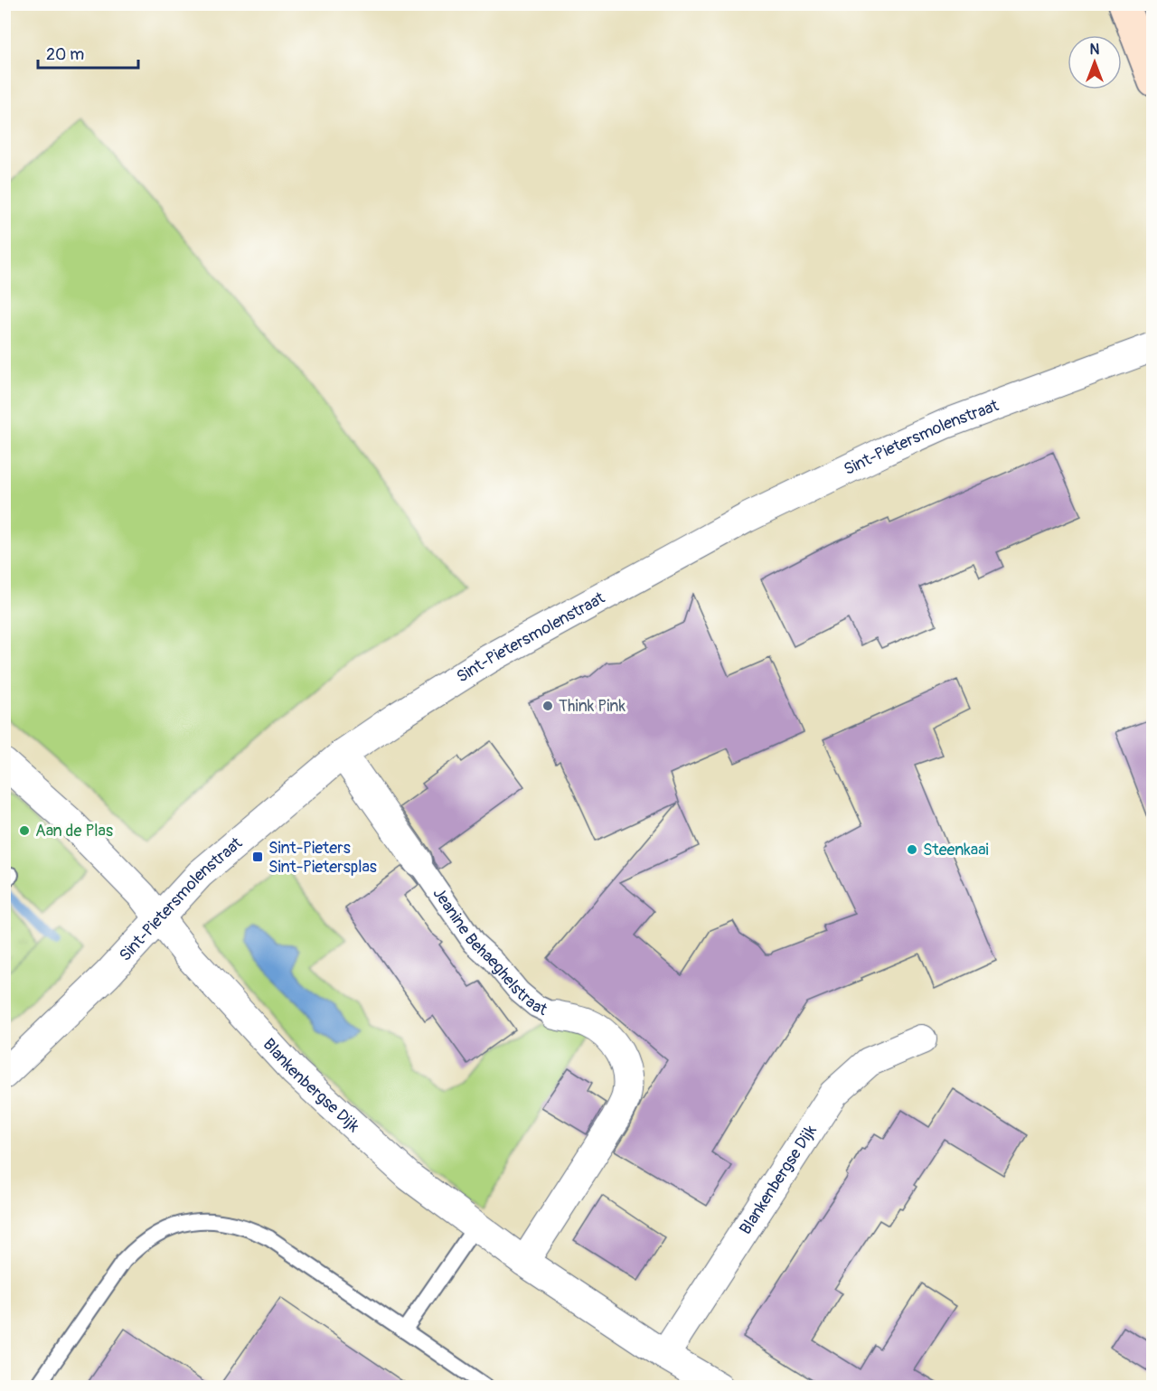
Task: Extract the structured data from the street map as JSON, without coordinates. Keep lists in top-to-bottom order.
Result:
{
  "streets": {
    "street": ["Sint-Pietersmolenstraat", "Jeanine Behaeghelstraat", "Blankenbergse Dijk"]
  },
  "crossings": [
    ["Sint-Pietersmolenstraat", "Jeanine Behaeghelstraat"],
    ["Sint-Pietersmolenstraat", "Blankenbergse Dijk"],
    ["Jeanine Behaeghelstraat", "Blankenbergse Dijk"]
  ],
  "places": {
    "other": ["Think Pink", "Aan de Plas", "Steenkaai"],
    "transit": ["Sint-Pieters Sint-Pietersplas"]
  },
  "scale_bar": "20 m",
  "north": "top"
}
